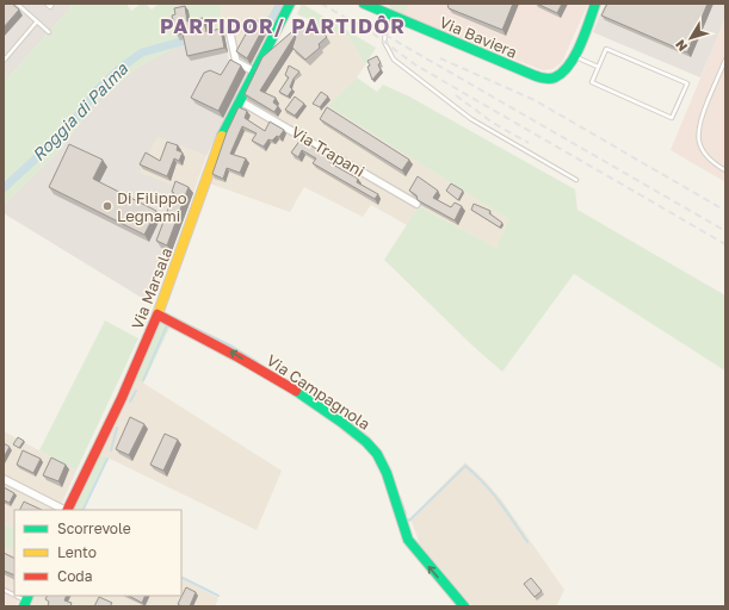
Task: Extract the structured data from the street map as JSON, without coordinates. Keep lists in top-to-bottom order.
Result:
{
  "streets": {
    "street": [
      "Via Baviera",
      "Via Trapani",
      "Via Marsala",
      "Via Campagnola"
    ]
  },
  "crossings": [
    ["Via Trapani", "Via Marsala"],
    ["Via Marsala", "Via Campagnola"]
  ],
  "one_way": ["Via Campagnola"],
  "districts": ["PARTIDOR/ PARTIDÔR"],
  "water": ["Roggia di Palma"],
  "places": ["Di Filippo Legnami"],
  "legend": ["Scorrevole", "Lento", "Coda"],
  "north": "bottom left"
}
